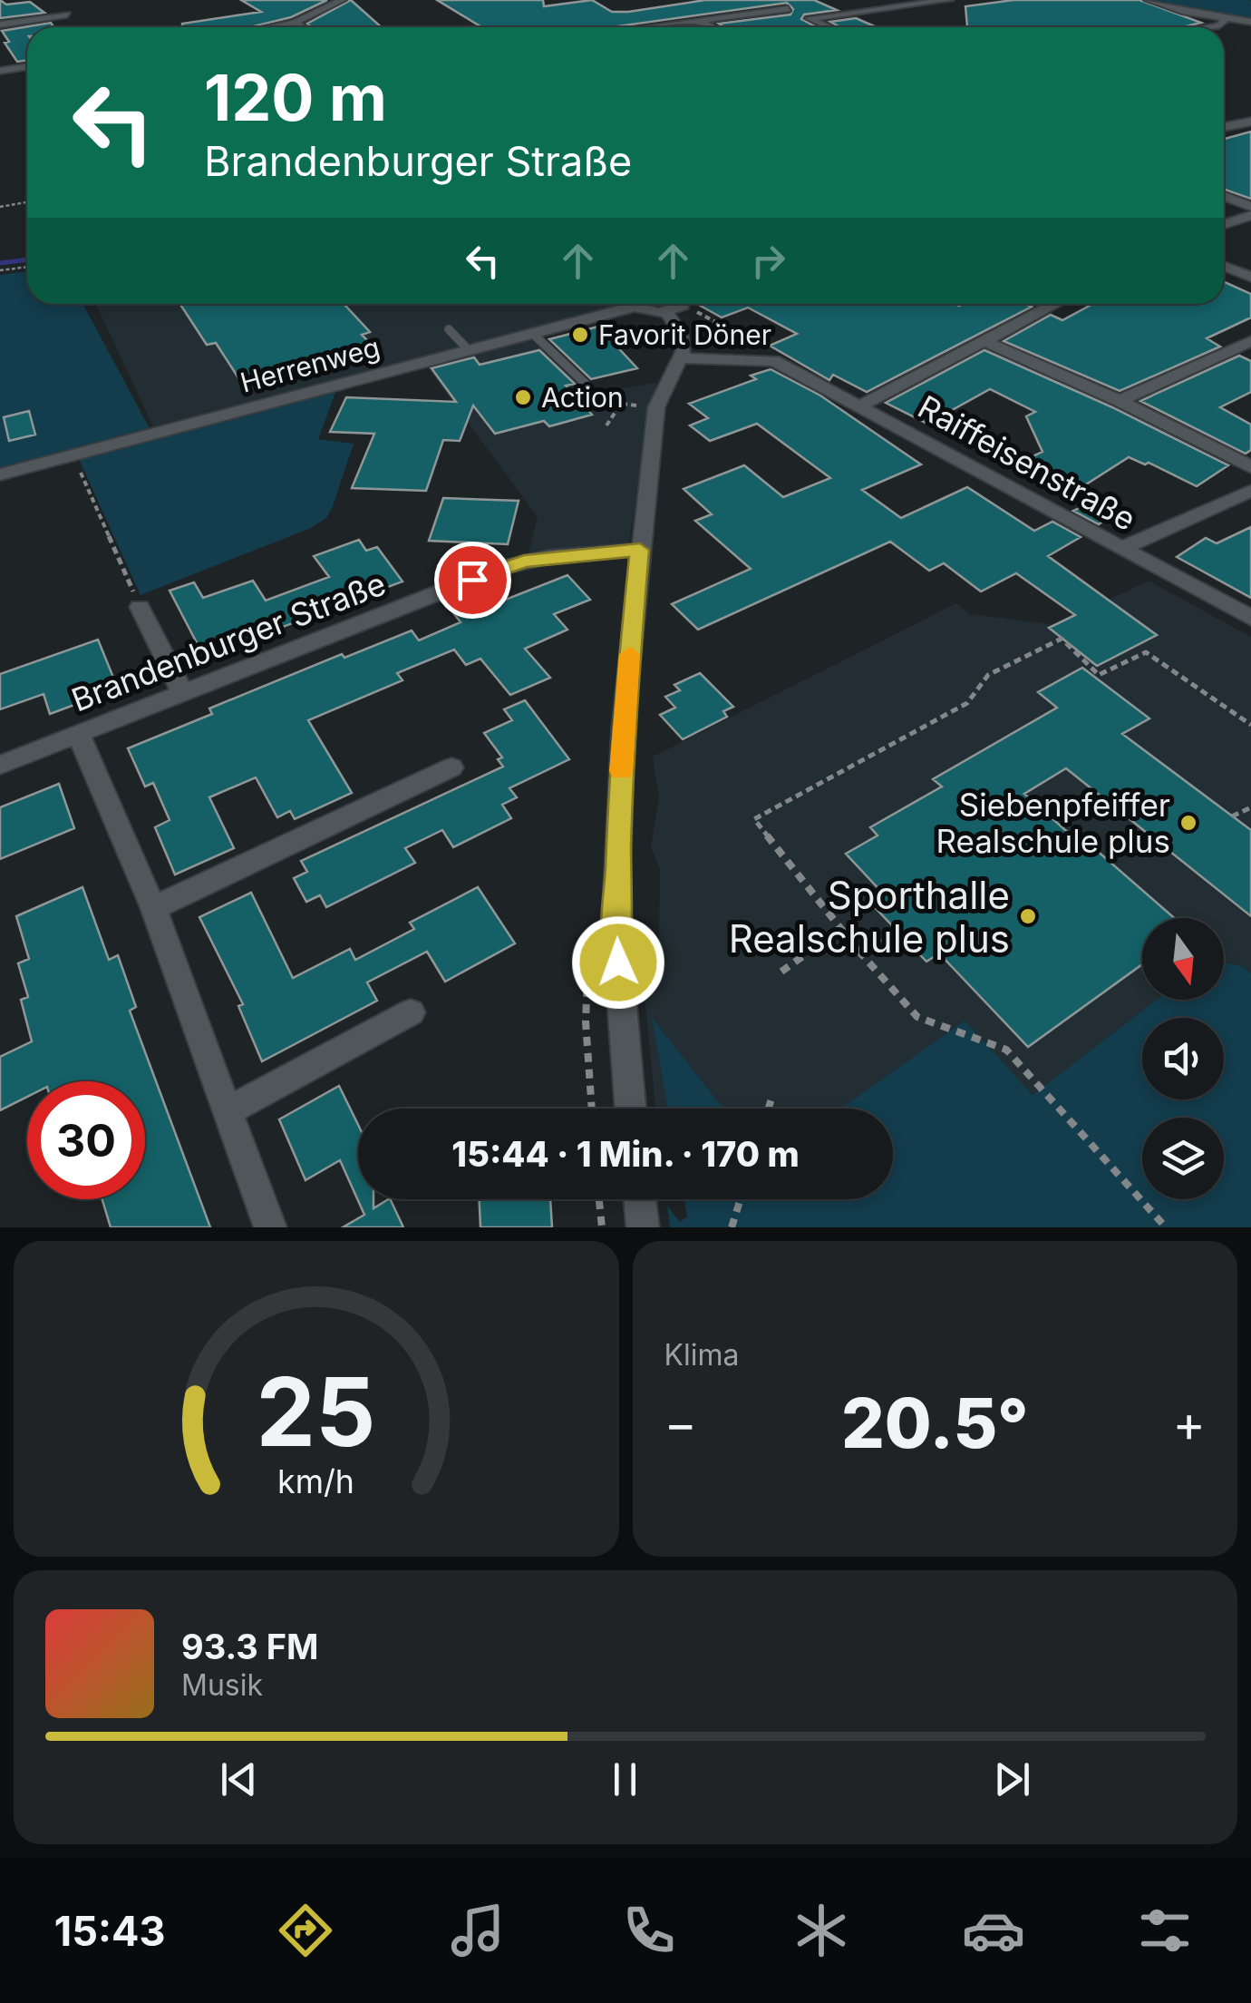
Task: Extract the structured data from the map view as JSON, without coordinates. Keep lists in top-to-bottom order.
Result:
{
  "streets": {
    "street": ["Herrenweg", "Raiffeisenstraße", "Brandenburger Straße"]
  },
  "places": [
    "Favorit Döner",
    "Action",
    "Siebenpfeiffer Realschule plus",
    "Sporthalle Realschule plus"
  ],
  "north": "bottom",
  "page": {
    "turn": ["120 m", "Brandenburger Straße"],
    "limit": "30",
    "trip": "15:44 · 1 Min. · 170 m",
    "tile": "Klima",
    "heat": ["−", "20.5°", "+"],
    "song": ["93.3 FM", "Musik"],
    "tabs": "15:43",
    "gauge": ["25", "km/h"]
  }
}
